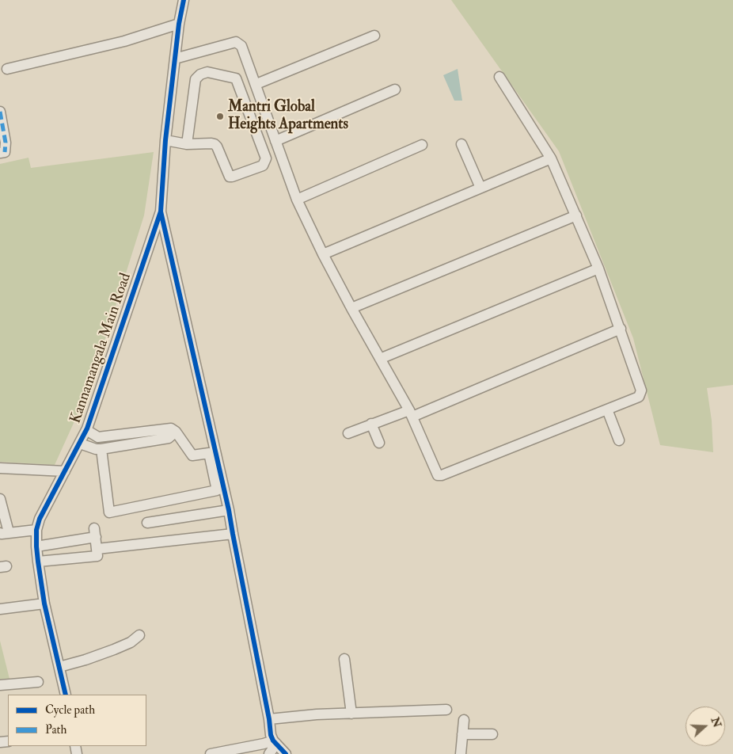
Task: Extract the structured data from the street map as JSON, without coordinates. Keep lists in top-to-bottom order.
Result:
{
  "streets": {
    "street": ["Kannamangala Main Road"]
  },
  "places": ["Mantri Global Heights Apartments"],
  "legend": ["Cycle path", "Path"],
  "north": "right"
}
